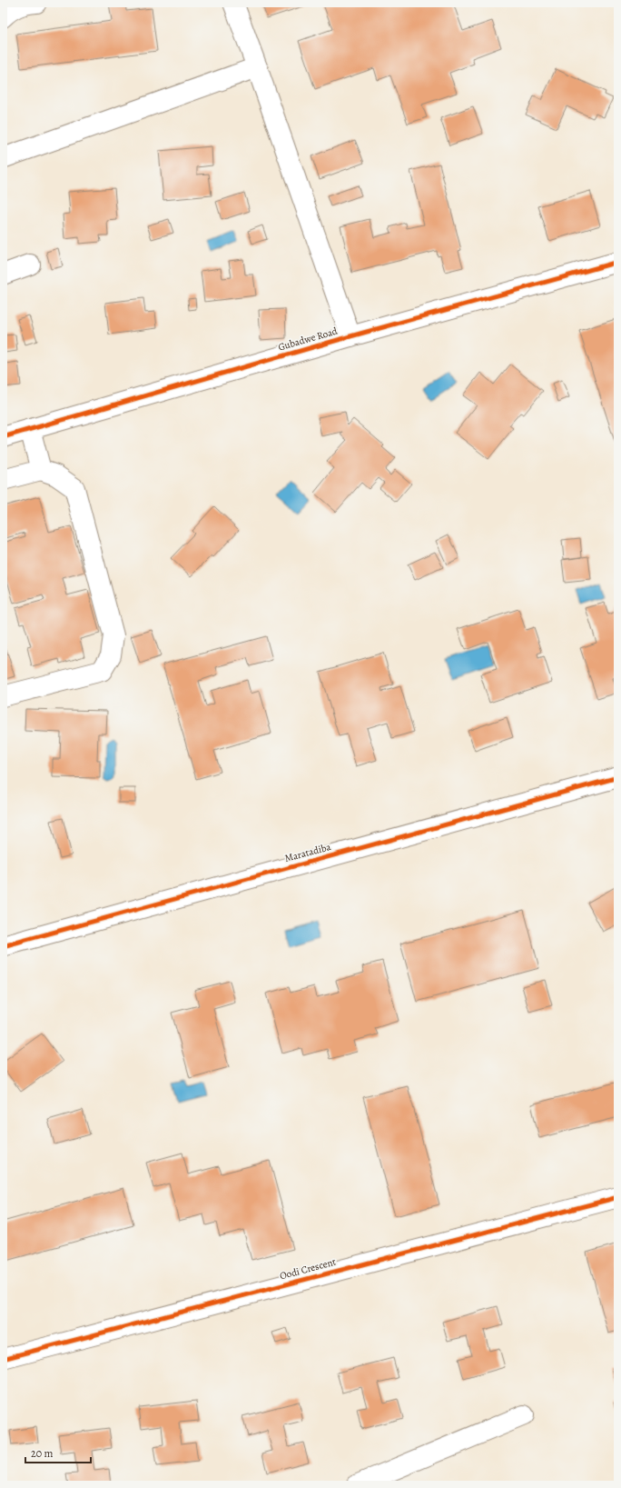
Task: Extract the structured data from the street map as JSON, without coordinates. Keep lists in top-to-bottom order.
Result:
{
  "streets": {
    "street": ["Gubadwe Road", "Maratadiba", "Oodi Crescent"]
  },
  "scale_bar": "20 m"
}
